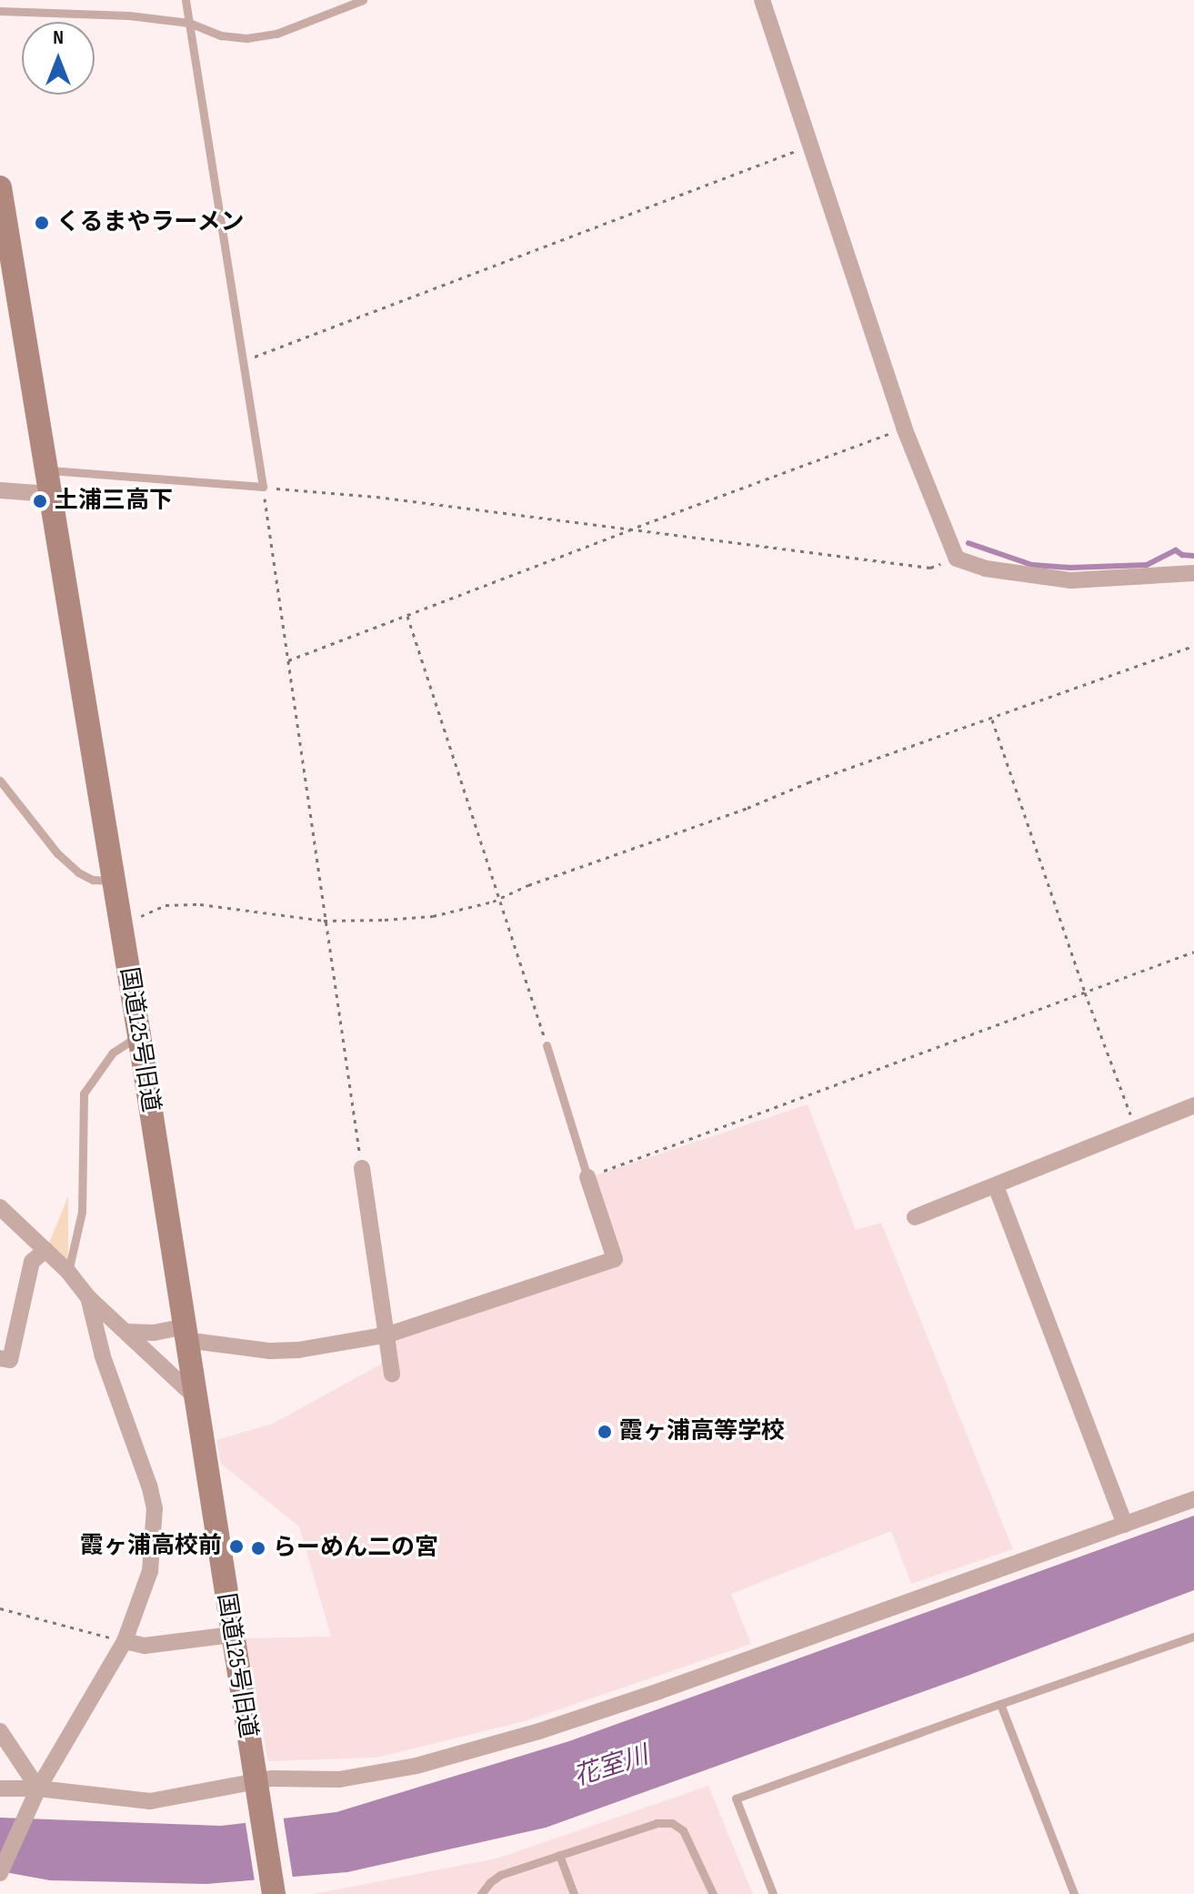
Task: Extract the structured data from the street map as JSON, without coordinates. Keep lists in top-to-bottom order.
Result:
{
  "streets": {
    "street": ["国道125号旧道"]
  },
  "water": ["花室川"],
  "places": [
    "くるまやラーメン",
    "土浦三高下",
    "霞ヶ浦高等学校",
    "霞ヶ浦高校前",
    "らーめん二の宮"
  ],
  "north": "top"
}
